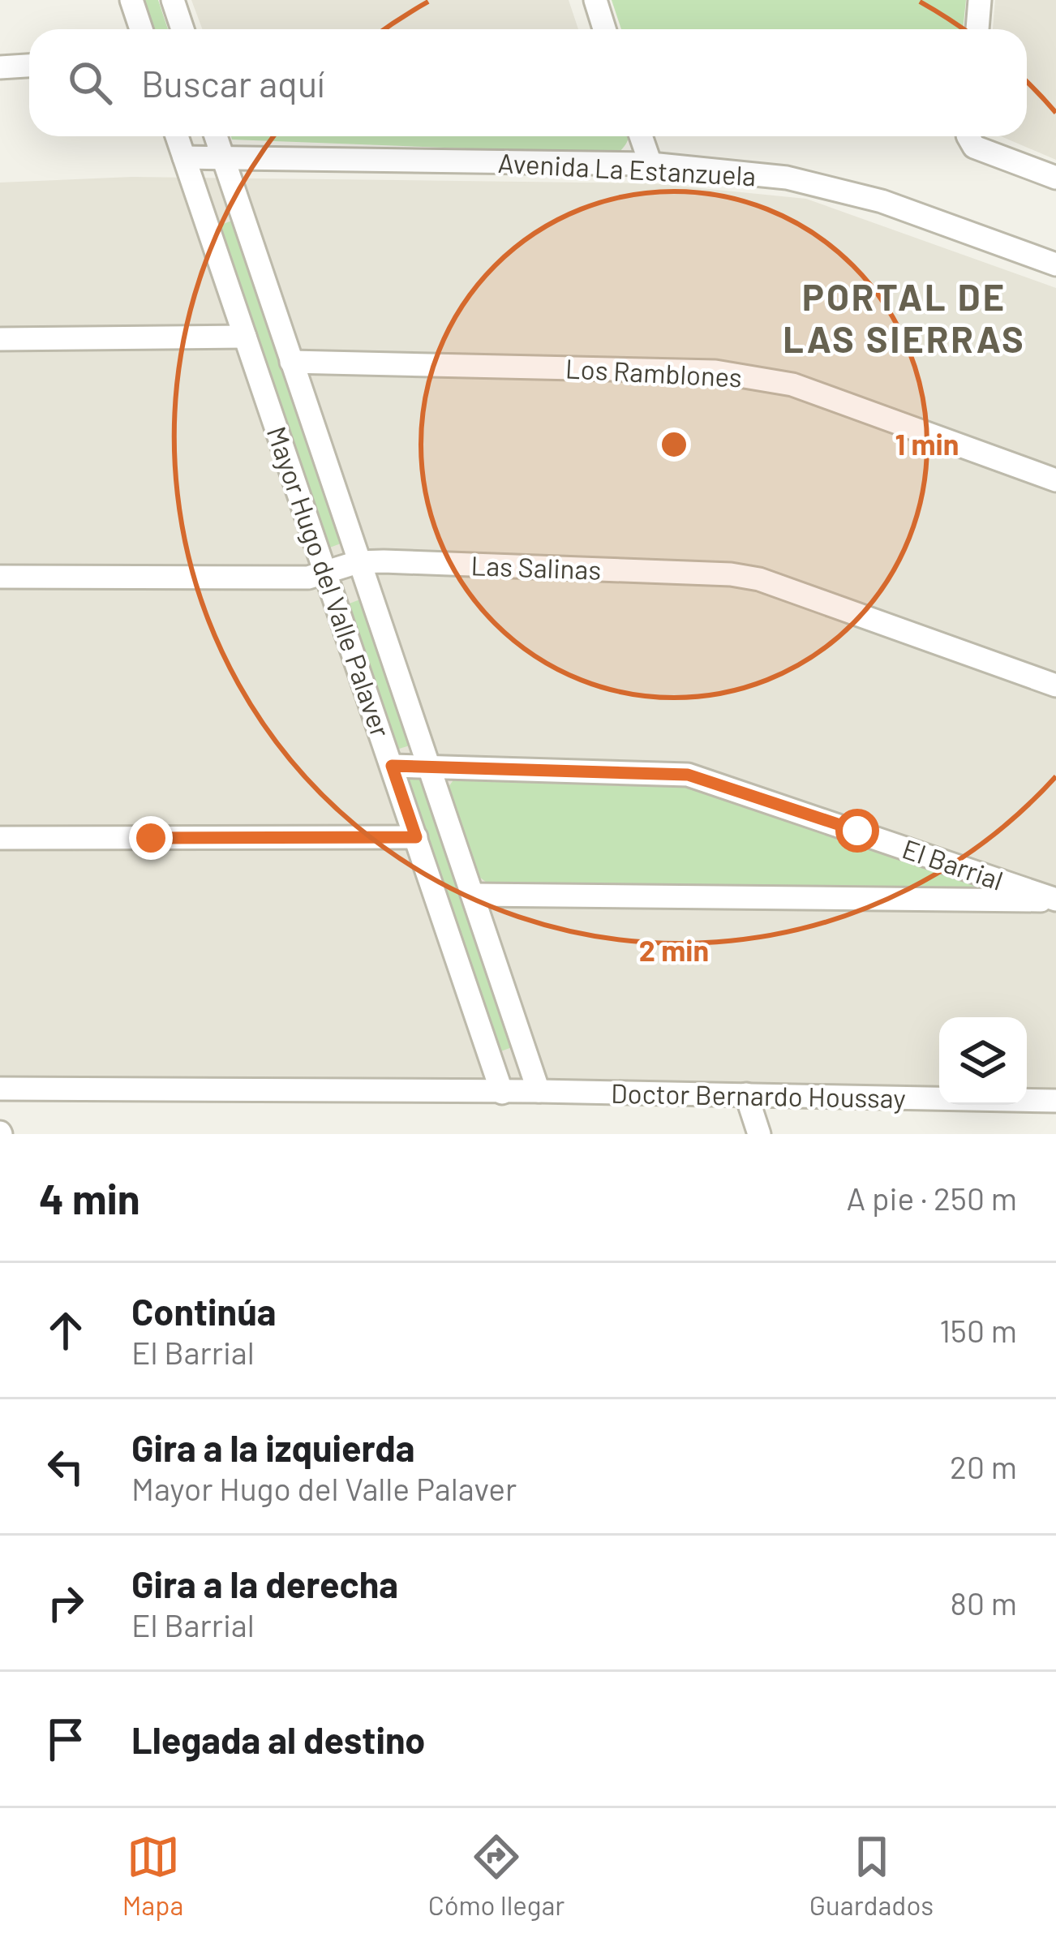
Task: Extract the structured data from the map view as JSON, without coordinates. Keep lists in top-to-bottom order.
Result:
{
  "streets": {
    "street": [
      "Avenida La Estanzuela",
      "Los Ramblones",
      "Las Salinas",
      "Mayor Hugo del Valle Palaver",
      "El Barrial",
      "Doctor Bernardo Houssay"
    ]
  },
  "crossings": [
    ["Avenida La Estanzuela", "Mayor Hugo del Valle Palaver"],
    ["Los Ramblones", "Mayor Hugo del Valle Palaver"],
    ["Las Salinas", "Mayor Hugo del Valle Palaver"],
    ["Mayor Hugo del Valle Palaver", "El Barrial"],
    ["Mayor Hugo del Valle Palaver", "Doctor Bernardo Houssay"]
  ],
  "districts": ["PORTAL DE LAS SIERRAS"],
  "page": {
    "search": "Buscar aquí",
    "heading": ["4 min", "A pie · 250 m"],
    "list": [
      ["Continúa", "El Barrial", "150 m"],
      ["Gira a la izquierda", "Mayor Hugo del Valle Palaver", "20 m"],
      ["Gira a la derecha", "El Barrial", "80 m"],
      "Llegada al destino"
    ],
    "nav": ["Mapa", "Cómo llegar", "Guardados"]
  },
  "rings": ["1 min", "2 min"]
}
